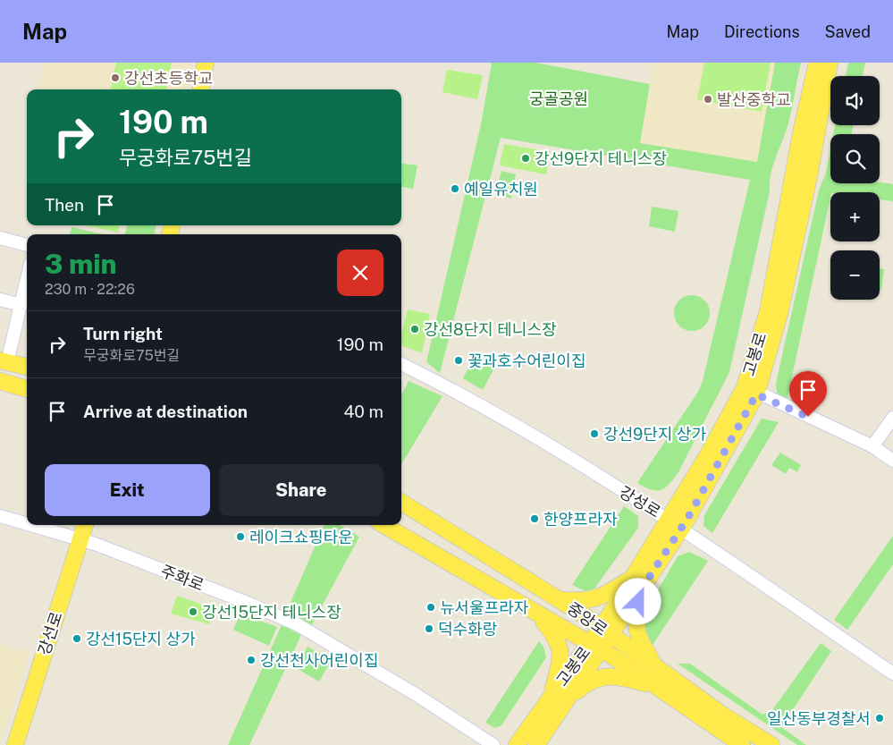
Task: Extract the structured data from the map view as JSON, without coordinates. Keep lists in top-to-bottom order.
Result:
{
  "streets": {
    "main road": ["고봉로", "중앙로", "강선로"],
    "street": ["강성로", "주화로"]
  },
  "crossings": [
    ["고봉로", "강성로"],
    ["고봉로", "중앙로"],
    ["주화로", "강선로"]
  ],
  "parks": ["궁골공원"],
  "places": [
    "강선초등학교",
    "발산중학교",
    "강선9단지 테니스장",
    "예일유치원",
    "강선8단지 테니스장",
    "꽃과호수어린이집",
    "강선9단지 상가",
    "한양프라자",
    "레이크쇼핑타운",
    "뉴서울프라자",
    "강선15단지 테니스장",
    "덕수화랑",
    "강선15단지 상가",
    "강선천사어린이집",
    "일산동부경찰서"
  ],
  "page": {
    "header": "Map",
    "nav": ["Map", "Directions", "Saved"],
    "map_buttons": ["+", "−"],
    "turn": ["190 m", "무궁화로75번길"],
    "then": "Then",
    "heading": ["3 min", "230 m · 22:26"],
    "list": [
      {
        "name": "Turn right",
        "note": "무궁화로75번길",
        "value": "190 m"
      },
      {
        "name": "Arrive at destination",
        "value": "40 m"
      }
    ],
    "buttons": ["Exit", "Share"]
  }
}
